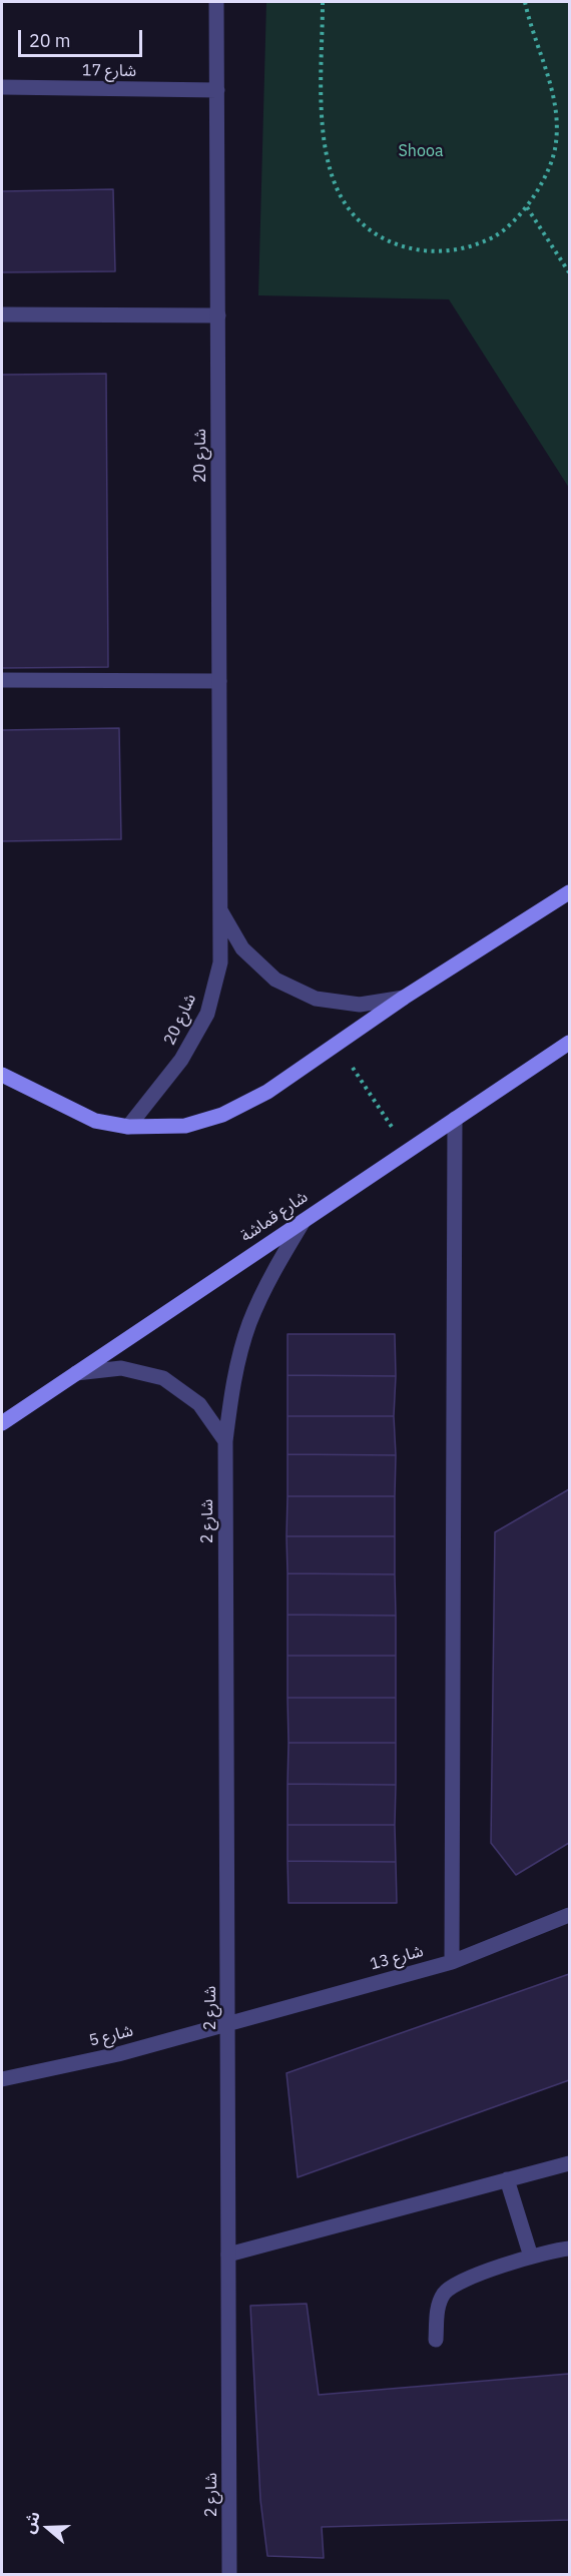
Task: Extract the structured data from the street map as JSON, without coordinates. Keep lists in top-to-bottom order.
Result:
{
  "streets": {
    "street": [
      "شارع 17",
      "شارع 20",
      "شارع قماشة",
      "شارع 2",
      "شارع 13",
      "شارع 5"
    ]
  },
  "crossings": [
    ["شارع 17", "شارع 20"],
    ["شارع قماشة", "شارع 2"],
    ["شارع 2", "شارع 13"],
    ["شارع 2", "شارع 5"],
    ["شارع 13", "شارع 5"]
  ],
  "parks": ["Shooa"],
  "scale_bar": "20 m",
  "north": "left"
}
